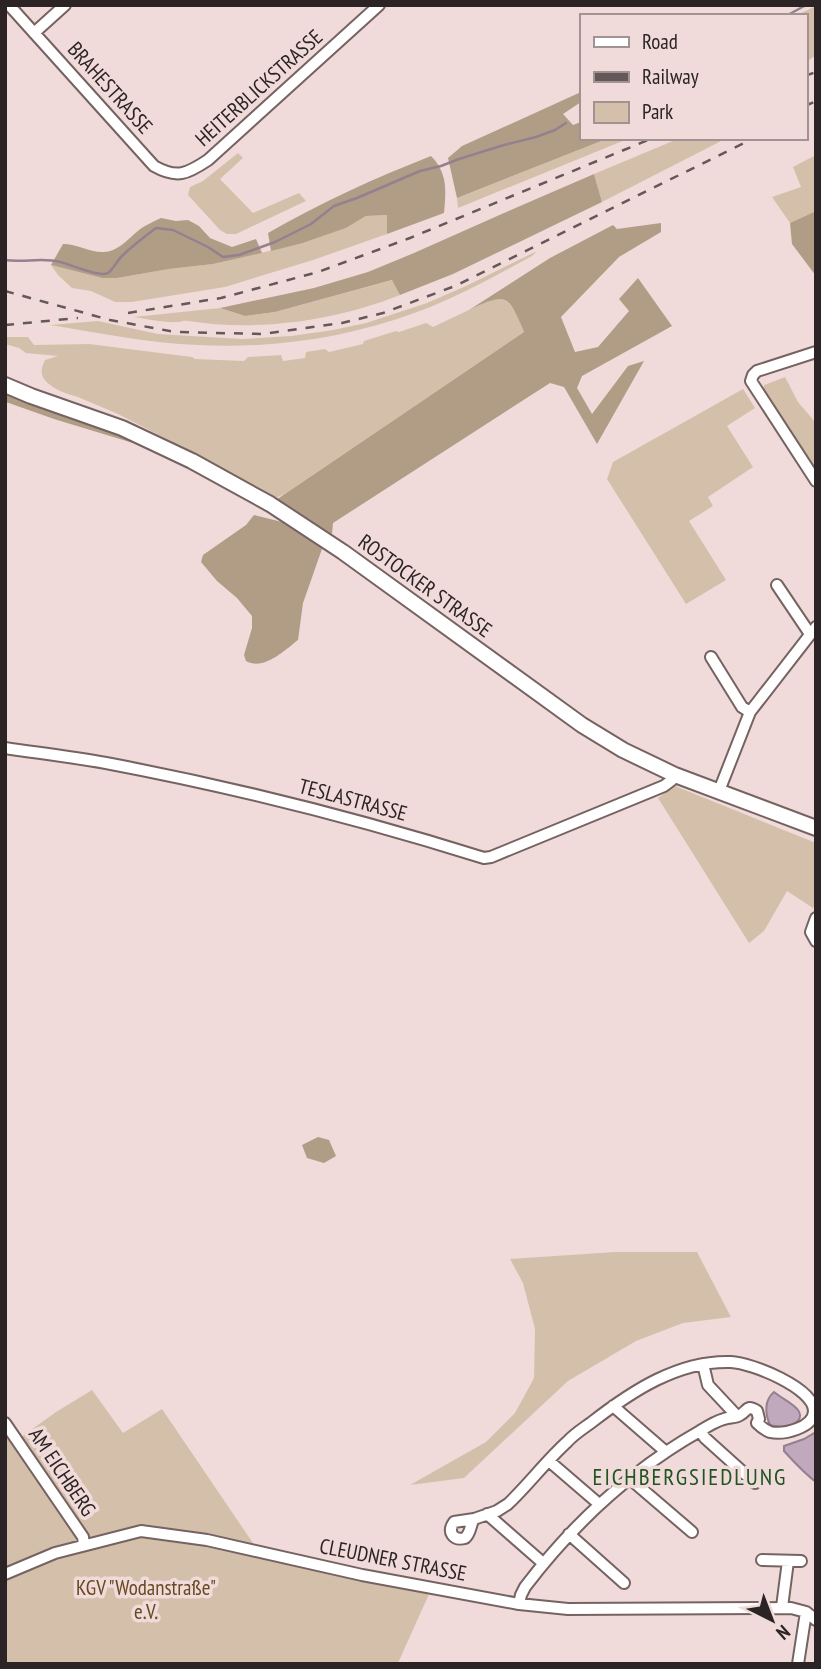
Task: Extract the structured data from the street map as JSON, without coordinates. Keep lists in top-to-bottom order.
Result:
{
  "streets": {
    "main road": ["ROSTOCKER STRASSE"],
    "street": [
      "BRAHESTRASSE",
      "HEITERBLICKSTRASSE",
      "TESLASTRASSE",
      "AM EICHBERG",
      "CLEUDNER STRASSE"
    ]
  },
  "crossings": [
    ["BRAHESTRASSE", "HEITERBLICKSTRASSE"],
    ["ROSTOCKER STRASSE", "TESLASTRASSE"],
    ["AM EICHBERG", "CLEUDNER STRASSE"]
  ],
  "districts": ["EICHBERGSIEDLUNG"],
  "parks": ["KGV \"Wodanstraße\" e.V."],
  "legend": ["Road", "Railway", "Park"],
  "north": "bottom right"
}
